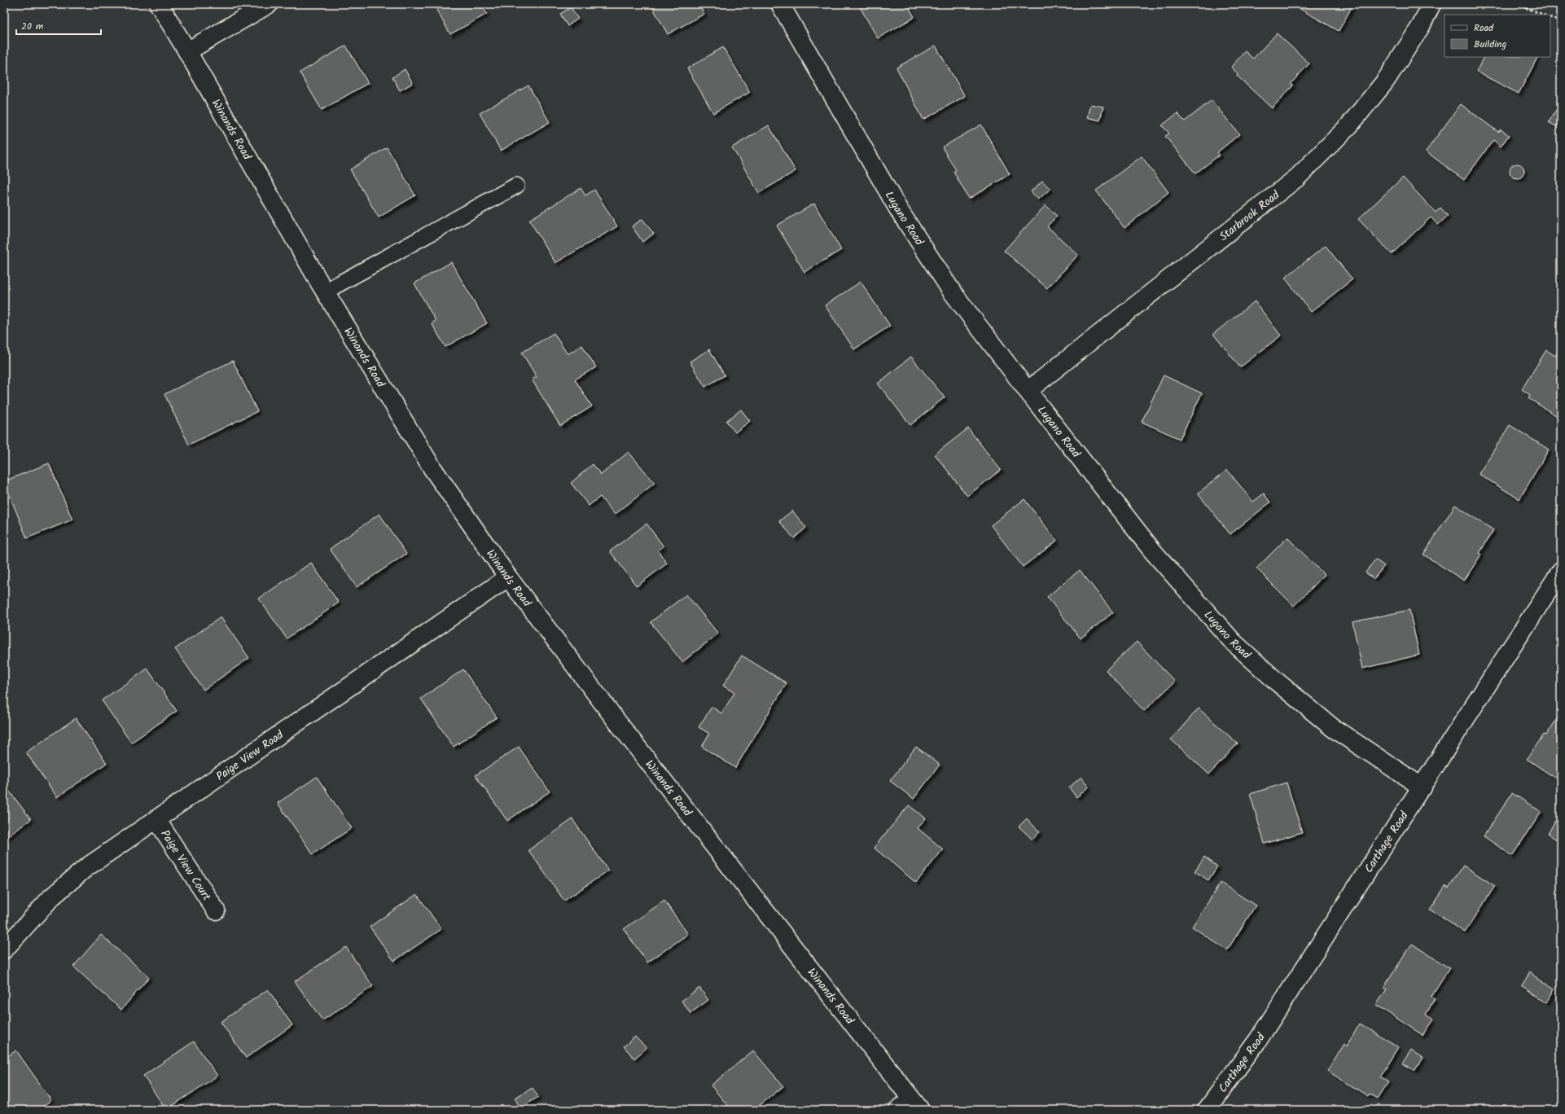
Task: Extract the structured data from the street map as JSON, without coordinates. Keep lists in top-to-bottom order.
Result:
{
  "streets": {
    "street": [
      "Winands Road",
      "Starbrook Road",
      "Lugano Road",
      "Paige View Road",
      "Carthage Road",
      "Paige View Court"
    ]
  },
  "crossings": [
    ["Winands Road", "Paige View Road"],
    ["Starbrook Road", "Lugano Road"],
    ["Lugano Road", "Carthage Road"],
    ["Paige View Road", "Paige View Court"]
  ],
  "legend": ["Road", "Building"],
  "scale_bar": "20 m"
}
